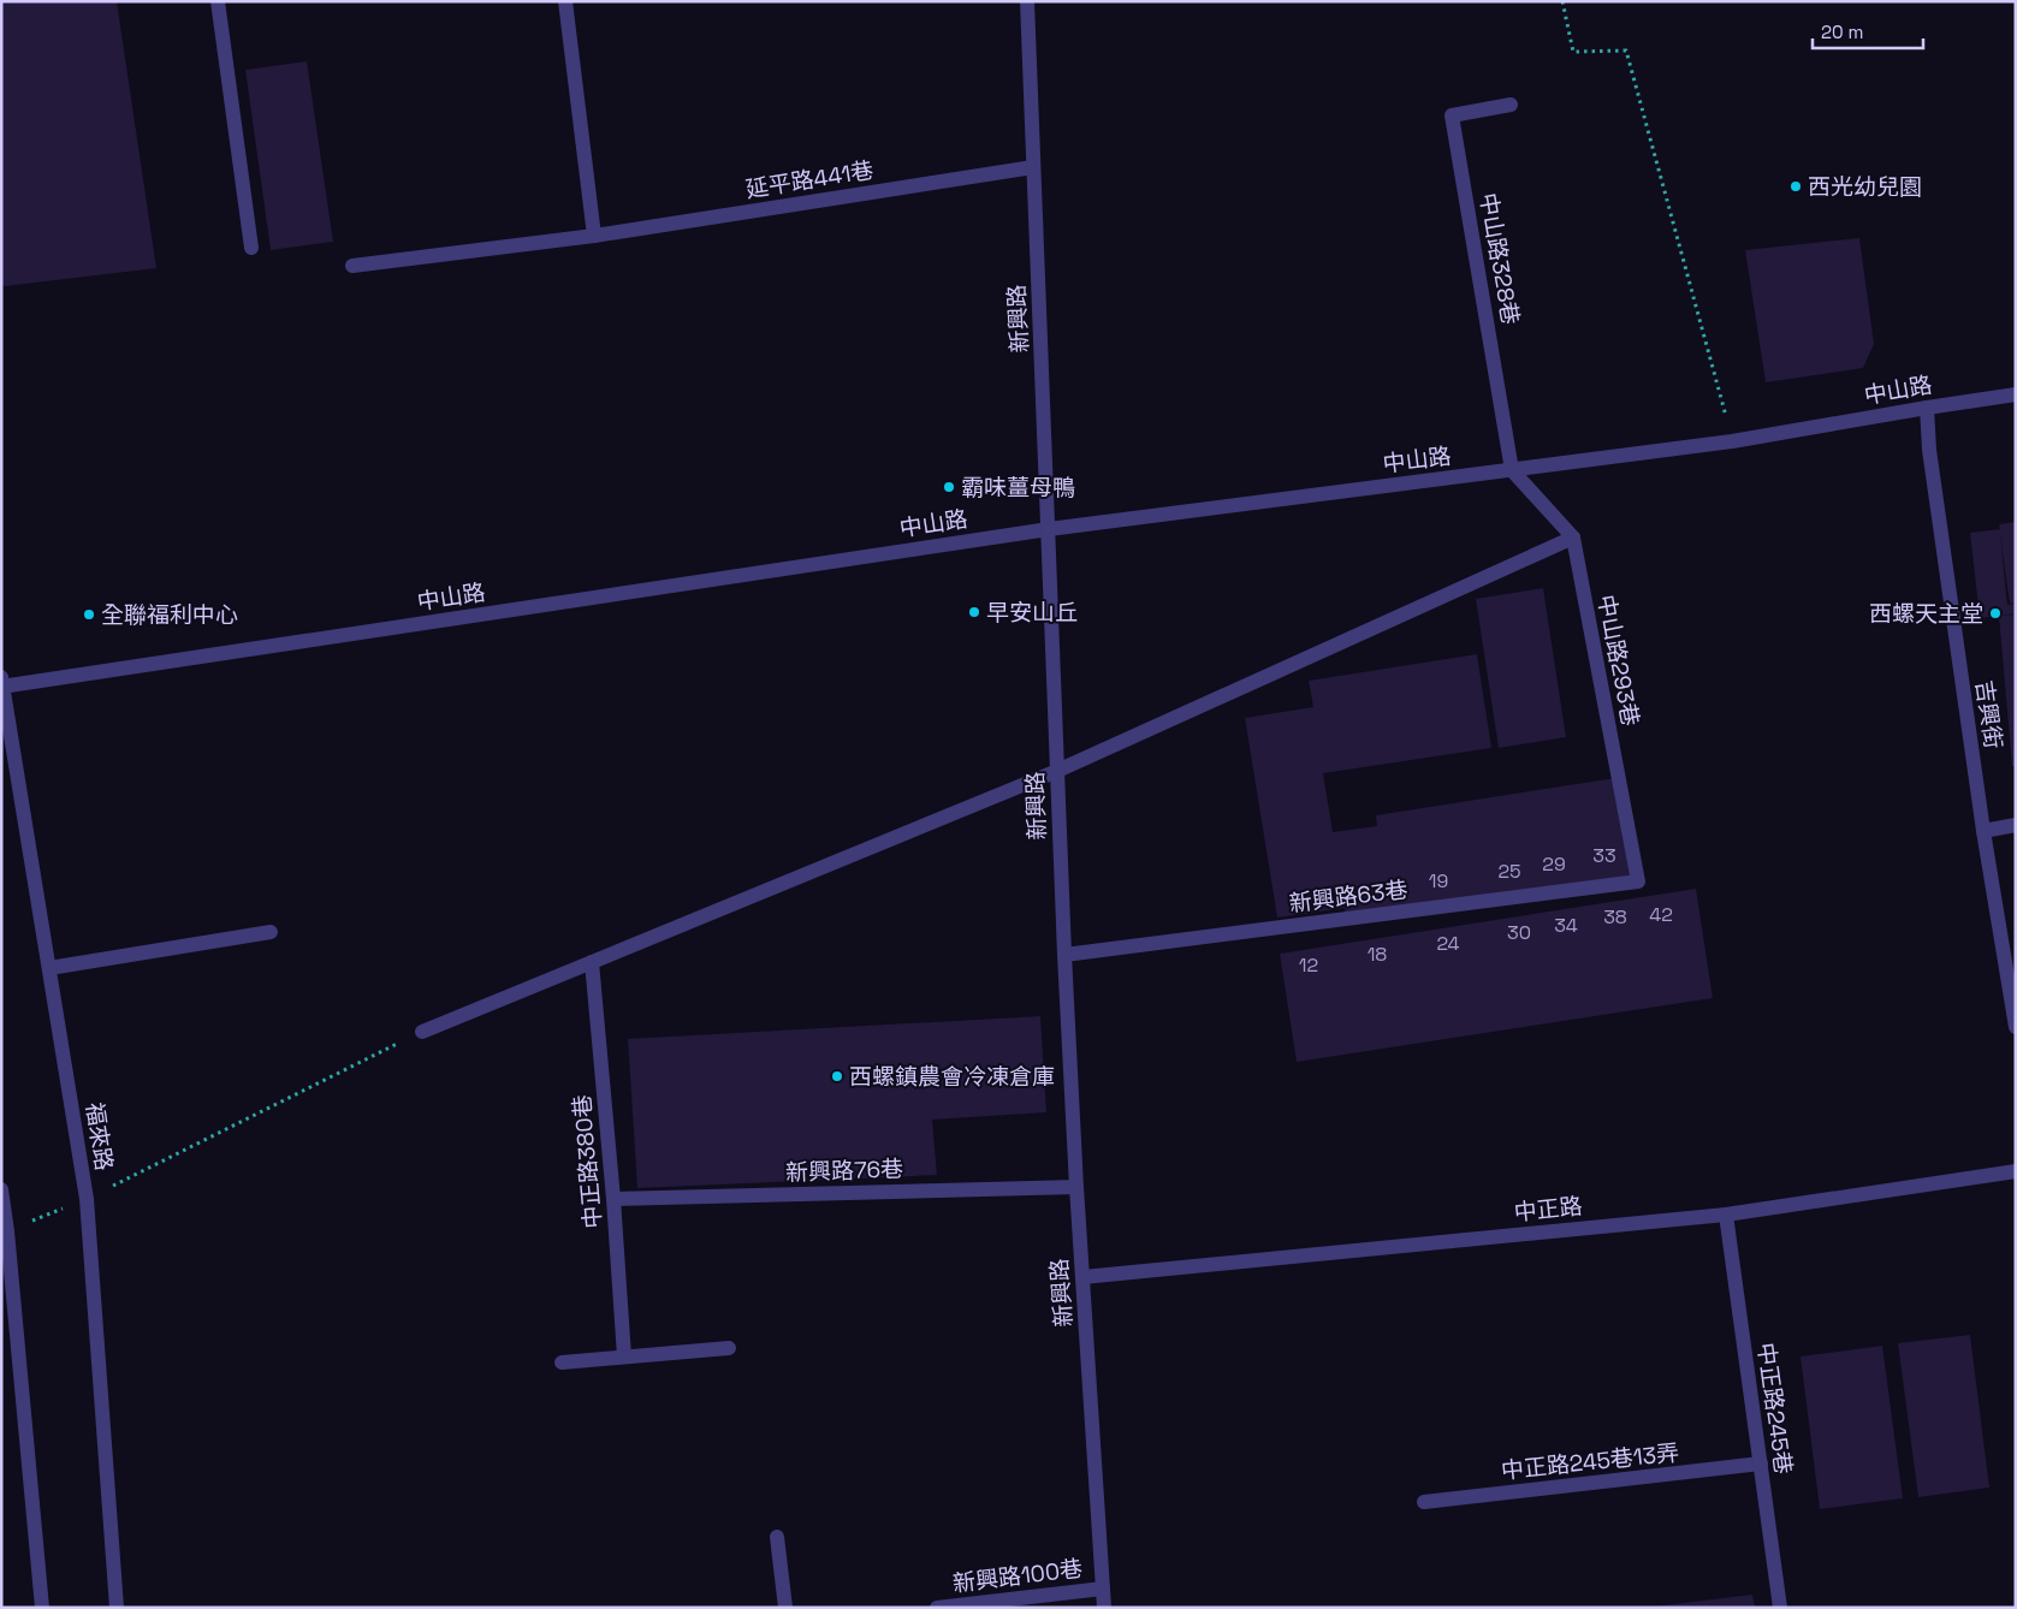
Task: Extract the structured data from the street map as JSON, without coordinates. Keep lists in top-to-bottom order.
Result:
{
  "streets": {
    "street": [
      "延平路441巷",
      "中山路328巷",
      "新興路",
      "中山路",
      "中山路293巷",
      "吉興街",
      "新興路63巷",
      "福來路",
      "中正路380巷",
      "新興路76巷",
      "中正路",
      "中正路245巷",
      "中正路245巷13弄",
      "新興路100巷"
    ]
  },
  "crossings": [
    ["延平路441巷", "新興路"],
    ["中山路328巷", "中山路"],
    ["新興路", "中山路"],
    ["新興路", "新興路63巷"],
    ["新興路", "新興路76巷"],
    ["新興路", "中正路"],
    ["新興路", "新興路100巷"],
    ["中山路", "吉興街"],
    ["中山路", "福來路"],
    ["中山路293巷", "新興路63巷"],
    ["中正路380巷", "新興路76巷"],
    ["中正路", "中正路245巷"],
    ["中正路245巷", "中正路245巷13弄"]
  ],
  "places": [
    "西光幼兒園",
    "霸味薑母鴨",
    "早安山丘",
    "西螺天主堂",
    "全聯福利中心",
    "西螺鎮農會冷凍倉庫"
  ],
  "house_numbers": [
    "33",
    "29",
    "25",
    "19",
    "42",
    "38",
    "34",
    "30",
    "24",
    "18",
    "12"
  ],
  "scale_bar": "20 m"
}
